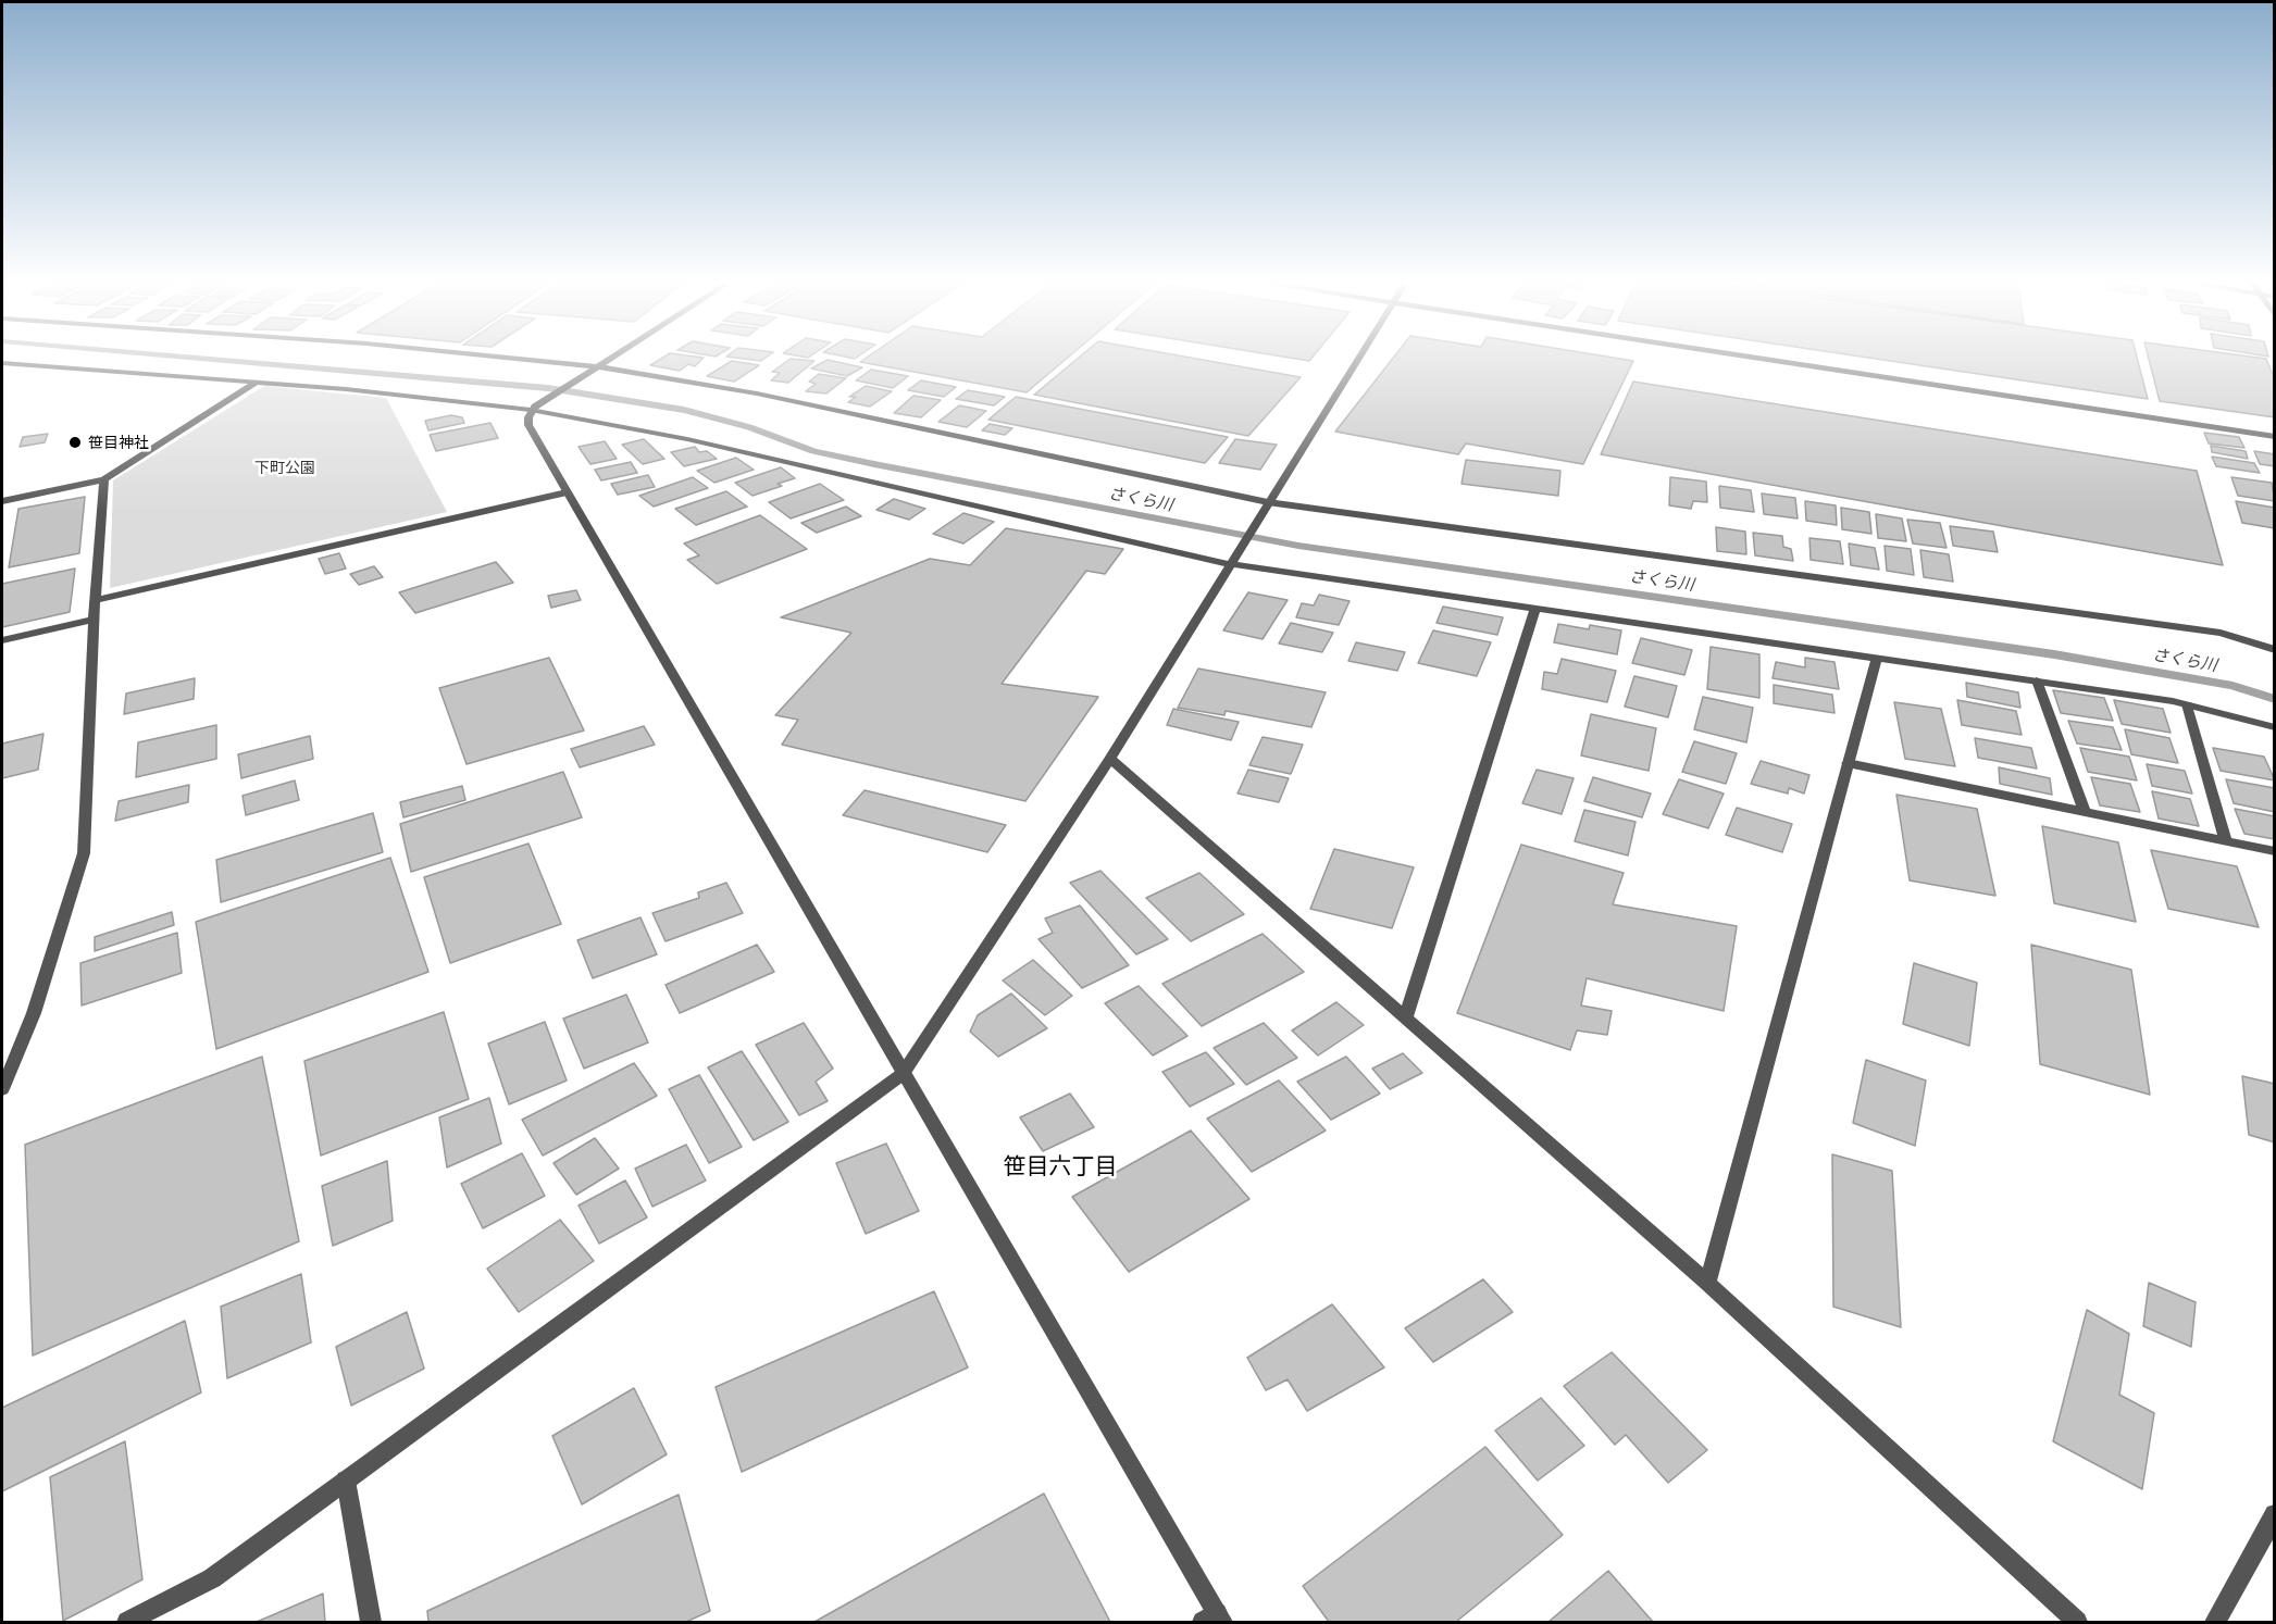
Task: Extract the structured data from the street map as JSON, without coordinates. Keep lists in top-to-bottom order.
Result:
{
  "districts": ["笹目六丁目"],
  "water": ["さくら川"],
  "parks": ["下町公園"],
  "places": ["笹目神社"]
}
